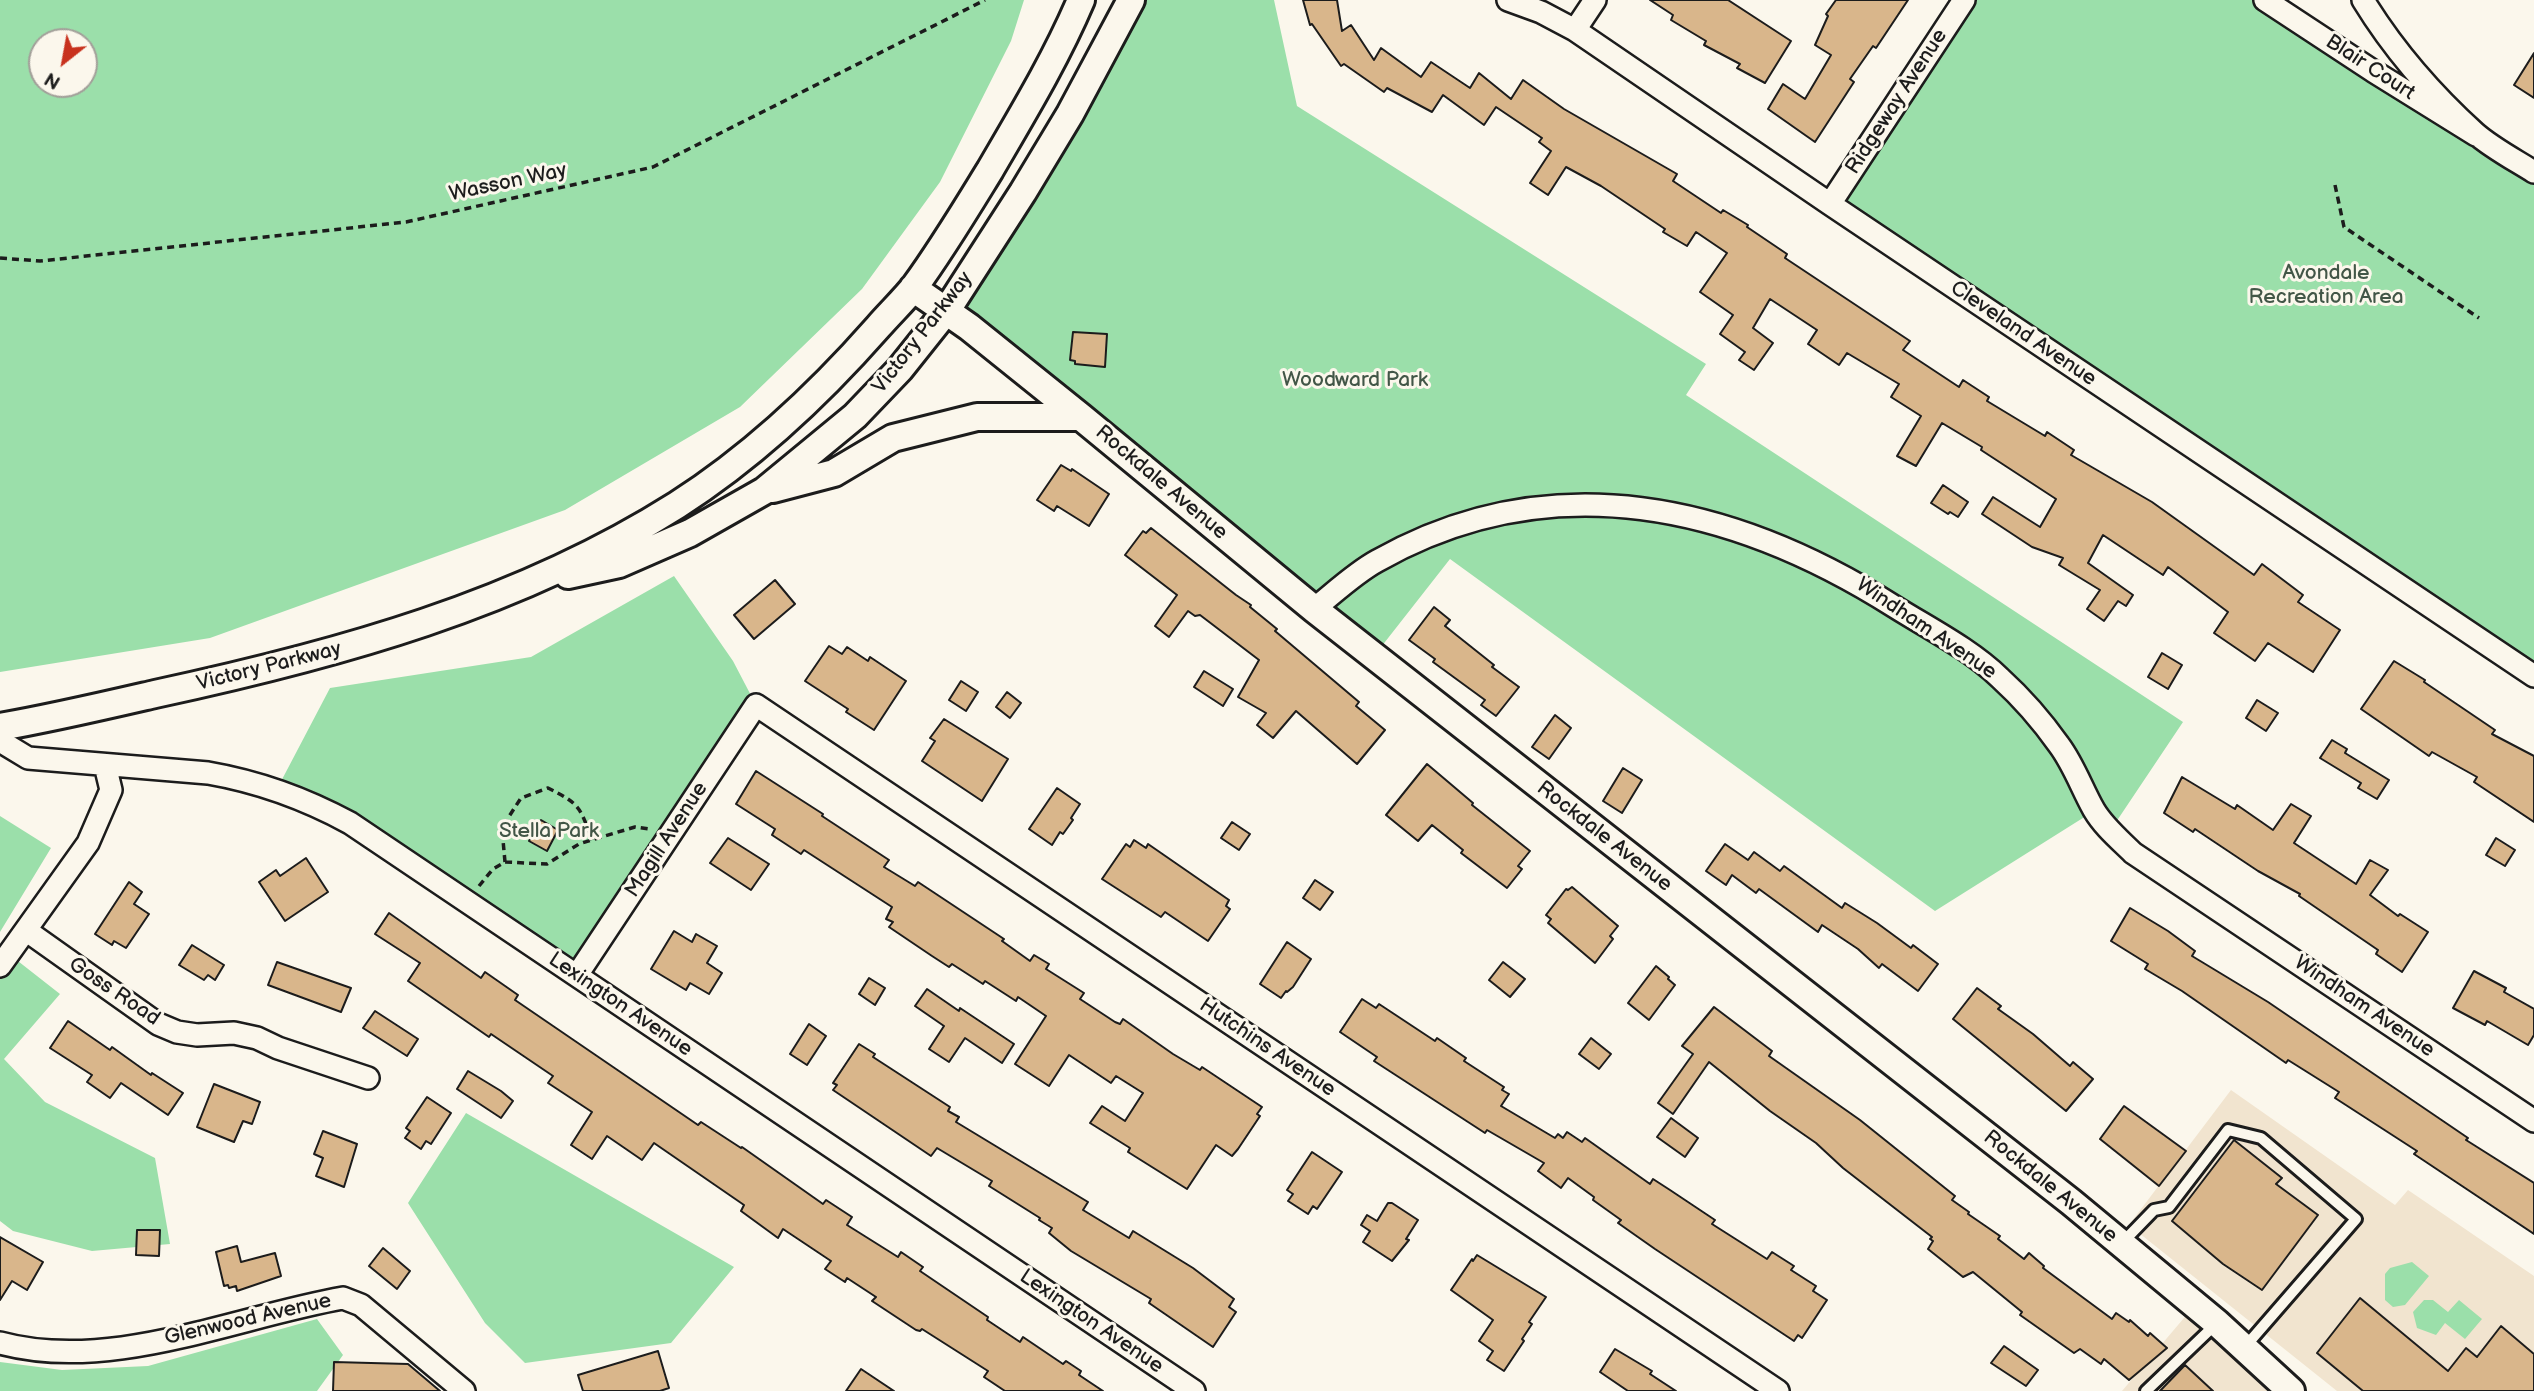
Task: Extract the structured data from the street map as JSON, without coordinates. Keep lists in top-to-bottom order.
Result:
{
  "streets": {
    "street": [
      "Blair Court",
      "Ridgeway Avenue",
      "Victory Parkway",
      "Cleveland Avenue",
      "Rockdale Avenue",
      "Windham Avenue",
      "Magill Avenue",
      "Goss Road",
      "Lexington Avenue",
      "Hutchins Avenue",
      "Glenwood Avenue"
    ],
    "path": ["Wasson Way"]
  },
  "crossings": [
    ["Ridgeway Avenue", "Cleveland Avenue"],
    ["Victory Parkway", "Rockdale Avenue"],
    ["Rockdale Avenue", "Windham Avenue"],
    ["Magill Avenue", "Lexington Avenue"],
    ["Magill Avenue", "Hutchins Avenue"]
  ],
  "parks": ["Avondale Recreation Area", "Woodward Park", "Stella Park"],
  "north": "bottom left"
}
